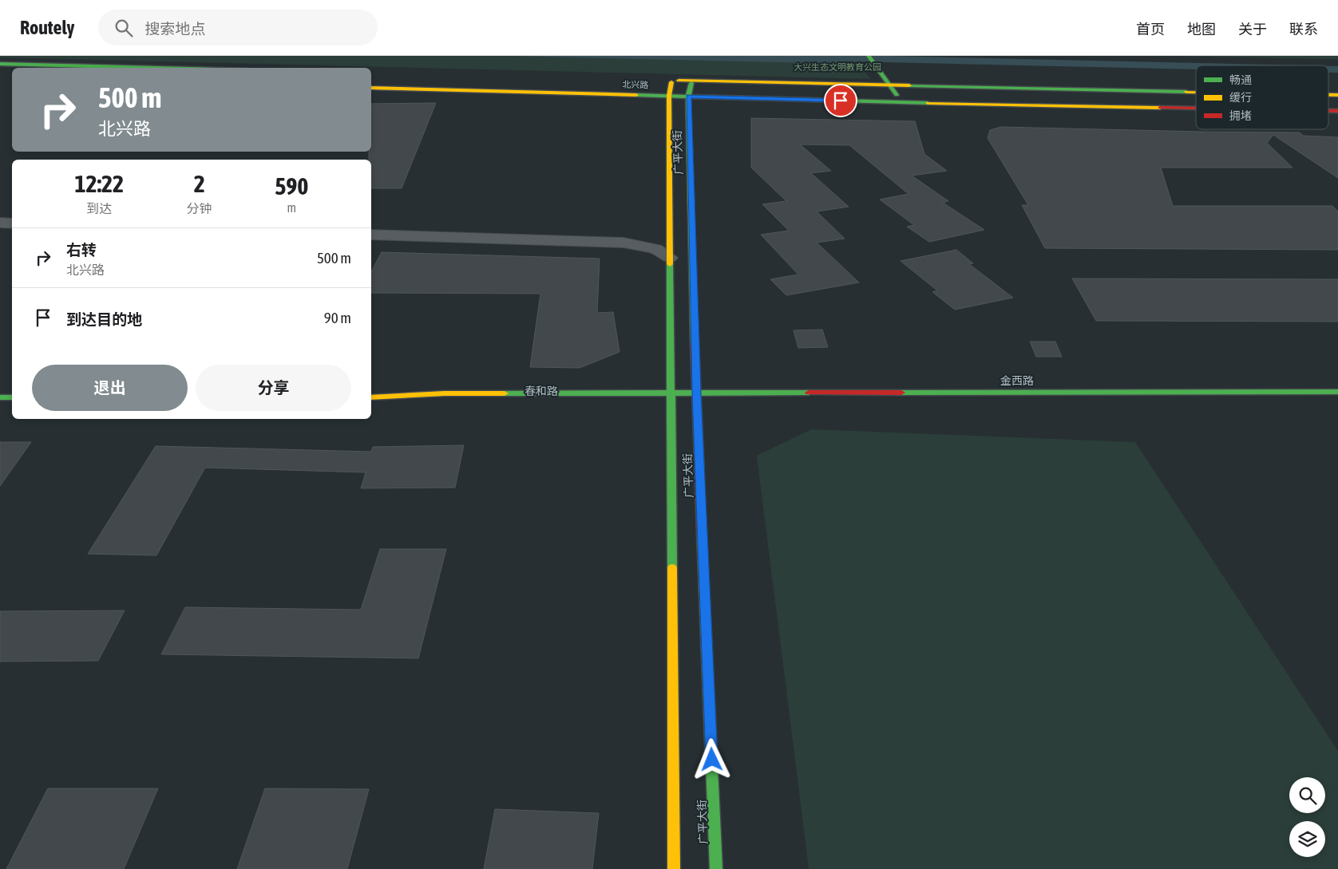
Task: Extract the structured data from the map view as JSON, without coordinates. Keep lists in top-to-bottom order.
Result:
{
  "streets": {
    "main road": [
      "北兴路",
      "广平大街",
      "金西路",
      "春和路"
    ]
  },
  "crossings": [
    ["北兴路", "广平大街"],
    ["广平大街", "金西路"],
    ["广平大街", "春和路"],
    ["金西路", "春和路"]
  ],
  "parks": ["大兴生态文明教育公园"],
  "legend": ["畅通", "缓行", "拥堵"],
  "page": {
    "header": "Routely",
    "search": "搜索地点",
    "nav": [
      "首页",
      "地图",
      "关于",
      "联系"
    ],
    "turn": ["500 m", "北兴路"],
    "eta": [
      "12:22",
      "到达",
      "2",
      "分钟",
      "590",
      "m"
    ],
    "list": [
      {
        "name": "右转",
        "note": "北兴路",
        "value": "500 m"
      },
      {
        "name": "到达目的地",
        "value": "90 m"
      }
    ],
    "buttons": ["退出", "分享"]
  }
}
